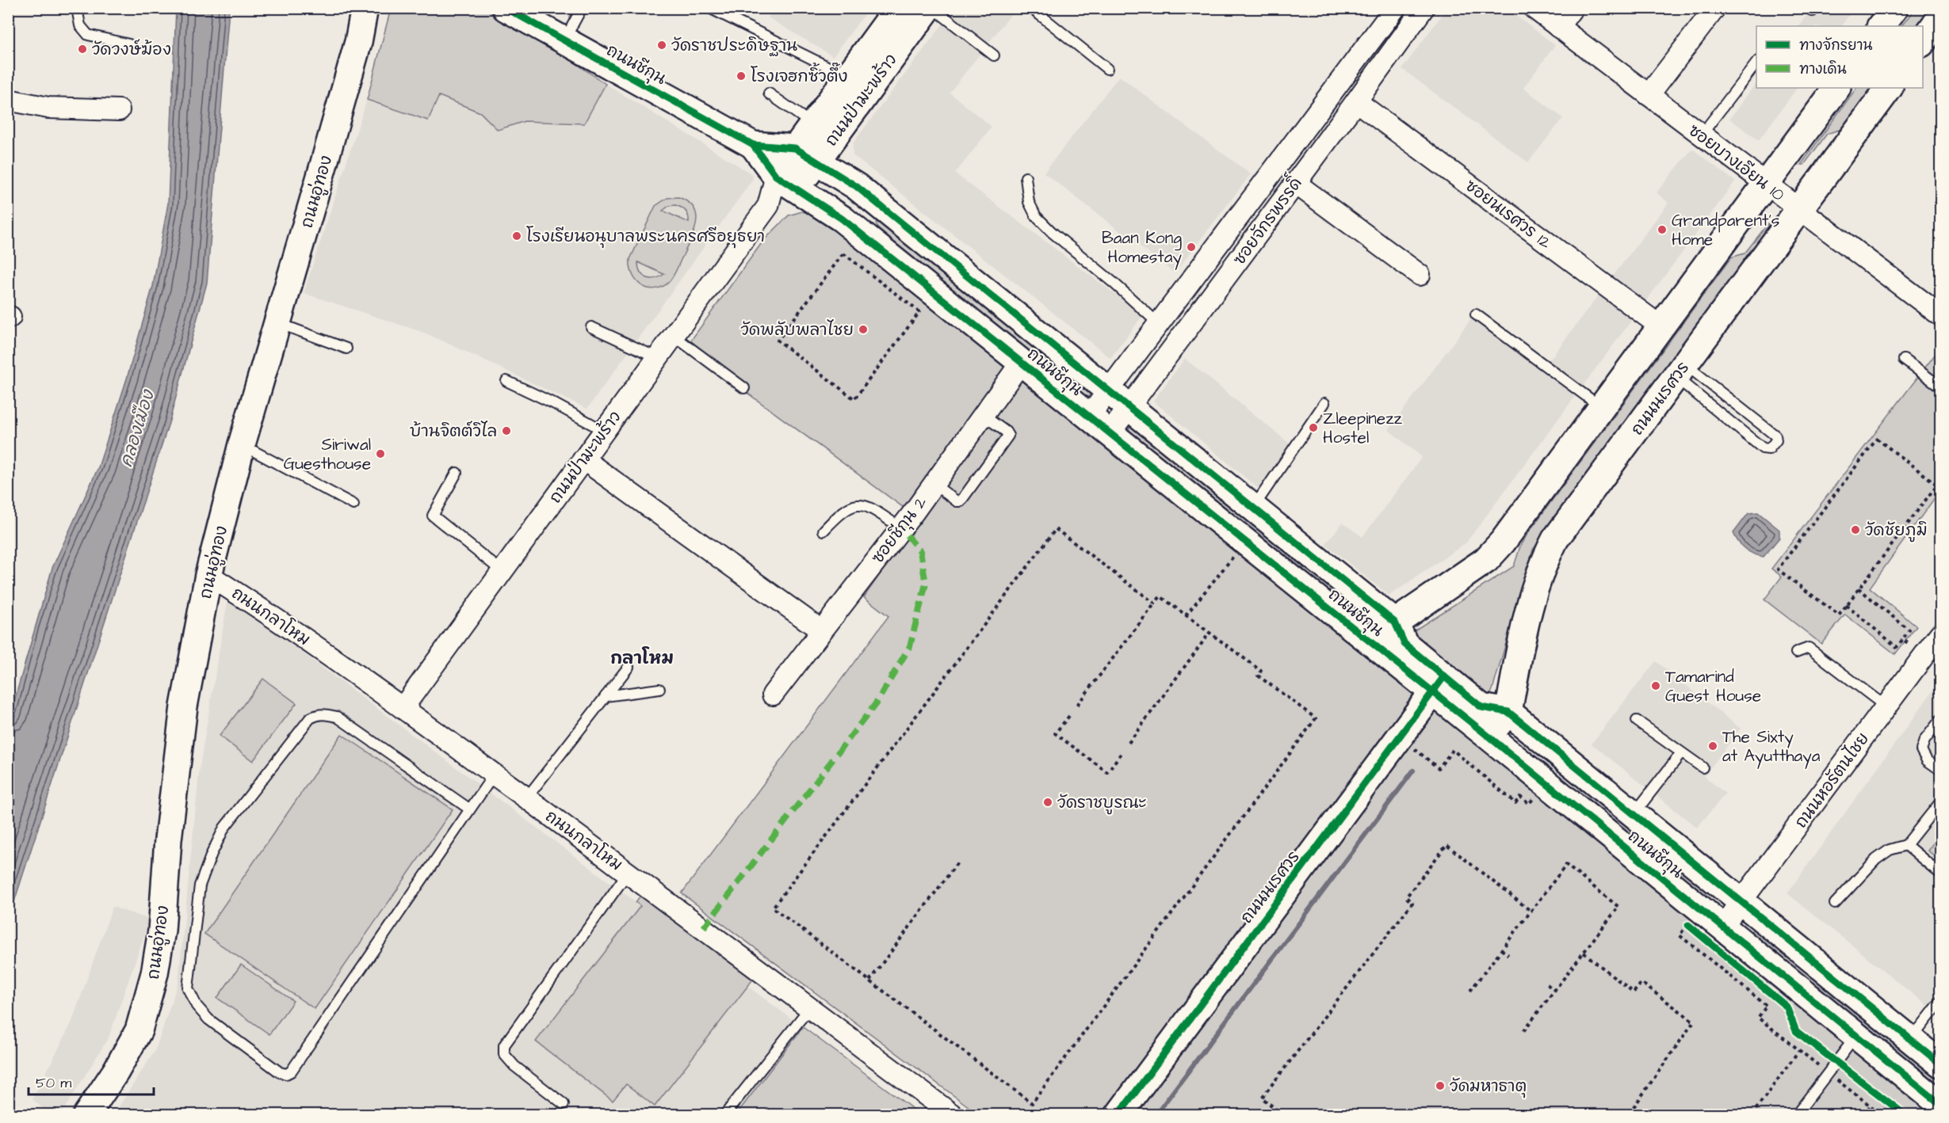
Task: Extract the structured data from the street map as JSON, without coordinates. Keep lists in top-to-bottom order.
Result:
{
  "streets": {
    "main road": [
      "ถนนชีกุน",
      "ถนนป่ามะพร้าว",
      "ถนนอู่ทอง",
      "ถนนนเรศวร"
    ],
    "street": [
      "ซอยบางเอียน 10",
      "ซอยนเรศวร 12",
      "ซอยจักรพรรดิ์",
      "ซอยชีกุน 2",
      "ถนนกลาโหม",
      "ถนนหอรัตนไชย"
    ]
  },
  "crossings": [
    ["ถนนชีกุน", "ถนนป่ามะพร้าว"],
    ["ถนนชีกุน", "ซอยจักรพรรดิ์"],
    ["ถนนชีกุน", "ถนนนเรศวร"],
    ["ถนนชีกุน", "ซอยชีกุน 2"],
    ["ถนนชีกุน", "ถนนหอรัตนไชย"],
    ["ถนนป่ามะพร้าว", "ถนนกลาโหม"],
    ["ซอยบางเอียน 10", "ถนนนเรศวร"],
    ["ถนนอู่ทอง", "ถนนกลาโหม"],
    ["ซอยนเรศวร 12", "ซอยจักรพรรดิ์"]
  ],
  "districts": ["กลาโหม"],
  "water": ["คลองเมือง"],
  "places": [
    "วัดราชประดิษฐาน",
    "วัดวงษ์ฆ้อง",
    "โรงเจฮกซิ้วตึ๊ง",
    "Grandparent's Home",
    "โรงเรียนอนุบาลพระนครศรีอยุธยา",
    "Baan Kong Homestay",
    "วัดพลับพลาไชย",
    "Zleepinezz Hostel",
    "บ้านจิตต์วิไล",
    "Siriwal Guesthouse",
    "วัดชัยภูมิ",
    "Tamarind Guest House",
    "The Sixty at Ayutthaya",
    "วัดราชบูรณะ",
    "วัดมหาธาตุ"
  ],
  "legend": ["ทางจักรยาน", "ทางเดิน"],
  "scale_bar": "50 m"
}
